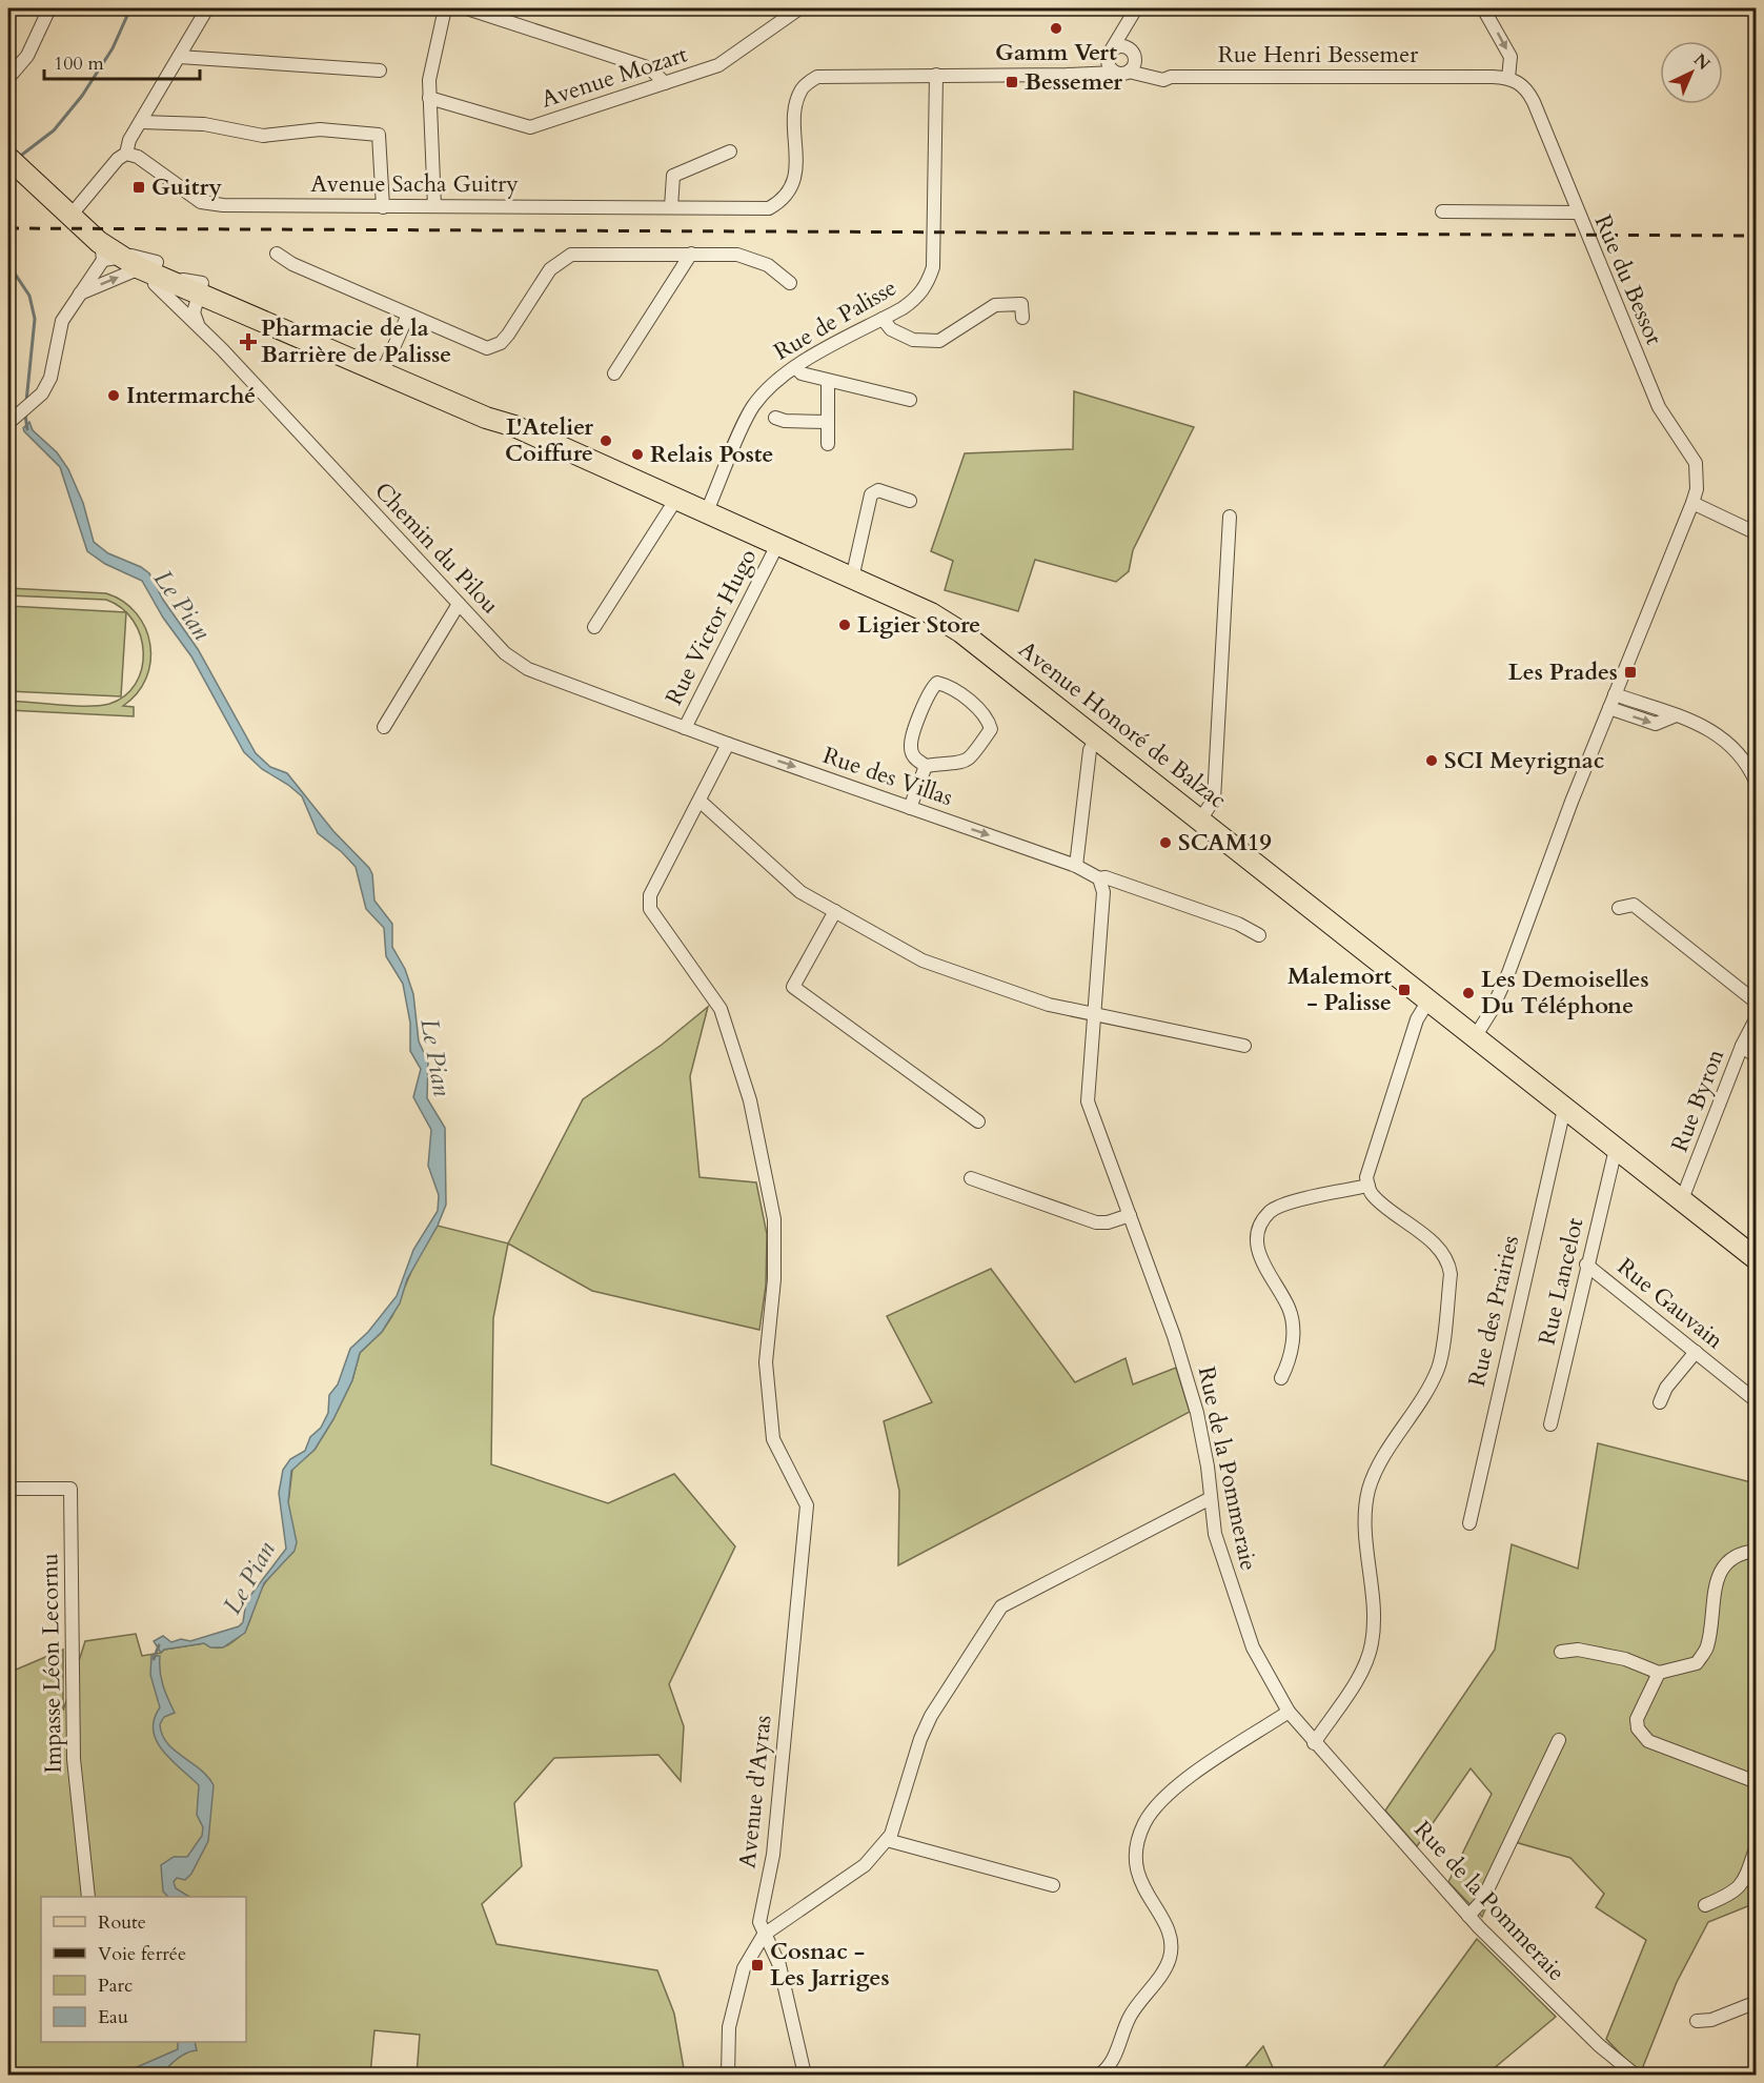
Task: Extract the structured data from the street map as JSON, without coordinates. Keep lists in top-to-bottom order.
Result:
{
  "streets": {
    "main road": ["Avenue Honoré de Balzac"],
    "street": [
      "Rue Henri Bessemer",
      "Avenue Mozart",
      "Avenue Sacha Guitry",
      "Rue du Bessot",
      "Rue de Palisse",
      "Chemin du Pilou",
      "Rue Victor Hugo",
      "Rue des Villas",
      "Rue Byron",
      "Rue Lancelot",
      "Rue Gauvain",
      "Rue des Prairies",
      "Rue de la Pommeraie",
      "Impasse Léon Lecornu",
      "Avenue d'Ayras"
    ]
  },
  "crossings": [
    ["Rue Henri Bessemer", "Avenue Sacha Guitry"],
    ["Rue Henri Bessemer", "Rue du Bessot"],
    ["Rue Henri Bessemer", "Rue de Palisse"],
    ["Rue du Bessot", "Avenue Honoré de Balzac"],
    ["Rue de Palisse", "Avenue Honoré de Balzac"],
    ["Chemin du Pilou", "Rue Victor Hugo"],
    ["Chemin du Pilou", "Avenue Honoré de Balzac"],
    ["Chemin du Pilou", "Rue des Villas"],
    ["Rue Victor Hugo", "Avenue Honoré de Balzac"],
    ["Rue Victor Hugo", "Rue des Villas"],
    ["Avenue Honoré de Balzac", "Rue Byron"],
    ["Avenue Honoré de Balzac", "Rue Lancelot"],
    ["Avenue Honoré de Balzac", "Rue des Prairies"],
    ["Rue Lancelot", "Rue Gauvain"]
  ],
  "water": ["Le Pian"],
  "places": {
    "other": [
      "Gamm Vert",
      "Intermarché",
      "L'Atelier Coiffure",
      "Relais Poste",
      "Ligier Store",
      "SCI Meyrignac",
      "SCAM19",
      "Les Demoiselles Du Téléphone"
    ],
    "transit": [
      "Bessemer",
      "Guitry",
      "Les Prades",
      "Malemort - Palisse",
      "Cosnac - Les Jarriges"
    ],
    "health": ["Pharmacie de la Barrière de Palisse"]
  },
  "legend": [
    "Route",
    "Voie ferrée",
    "Parc",
    "Eau"
  ],
  "scale_bar": "100 m",
  "north": "top right"
}
